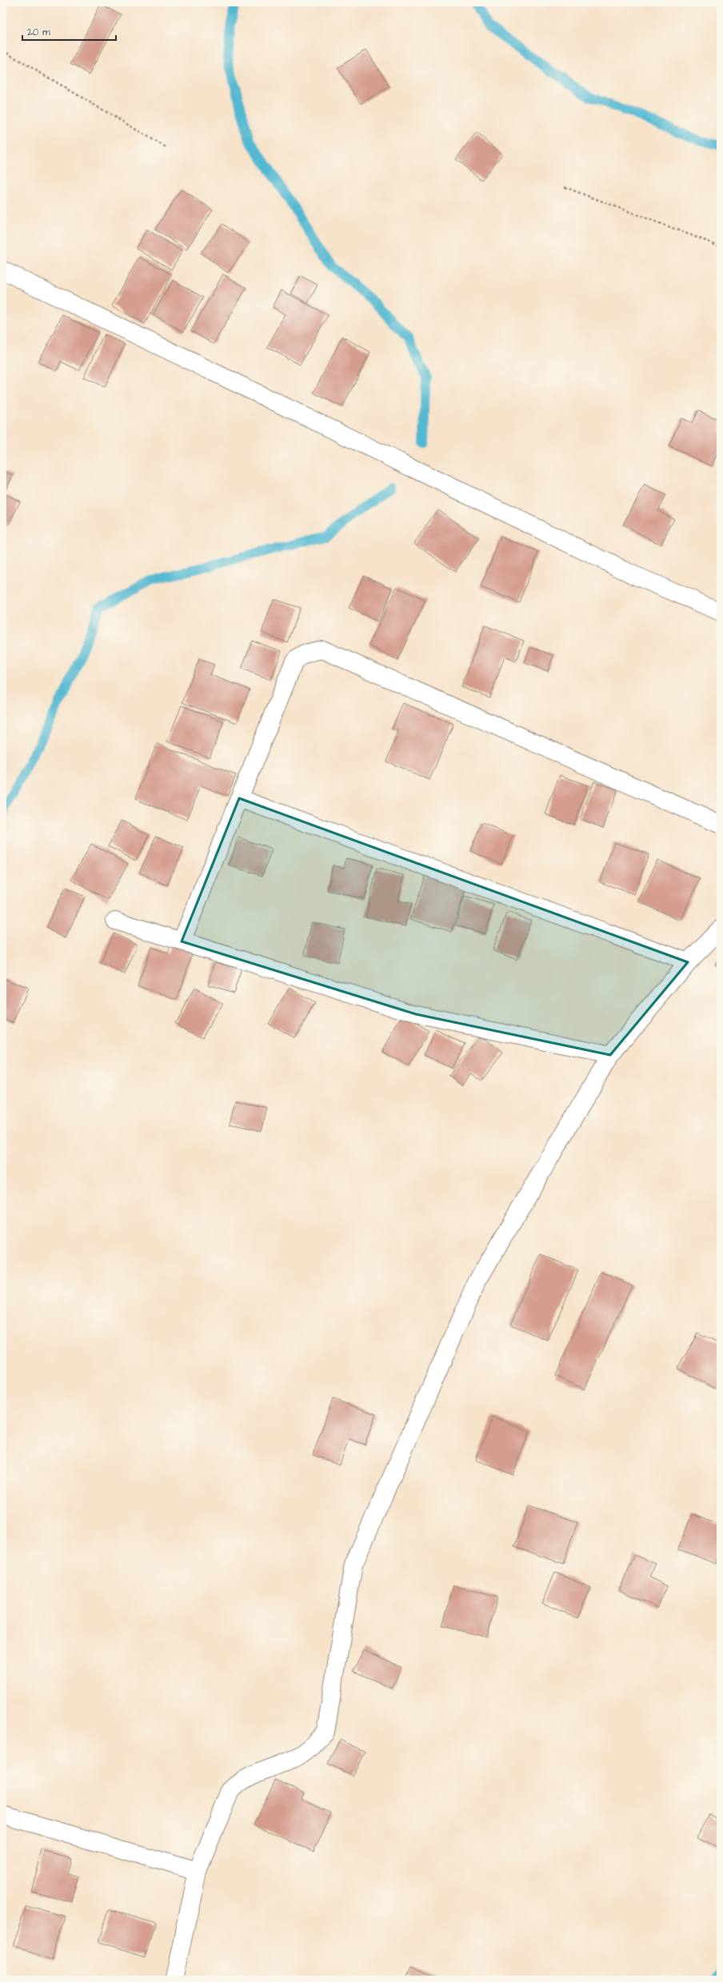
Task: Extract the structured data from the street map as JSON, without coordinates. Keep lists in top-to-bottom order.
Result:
{
  "scale_bar": "20 m"
}
